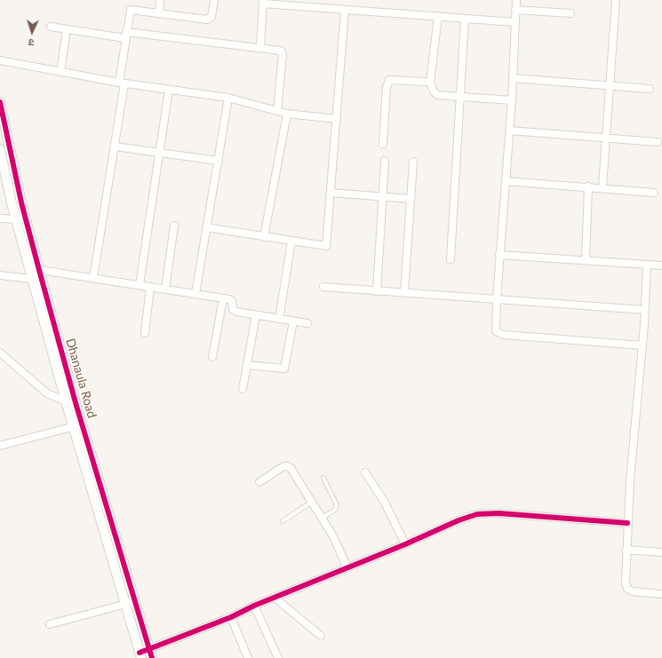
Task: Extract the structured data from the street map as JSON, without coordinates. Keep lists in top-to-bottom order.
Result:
{
  "streets": {
    "street": ["Dhanaula Road"]
  },
  "north": "bottom"
}
